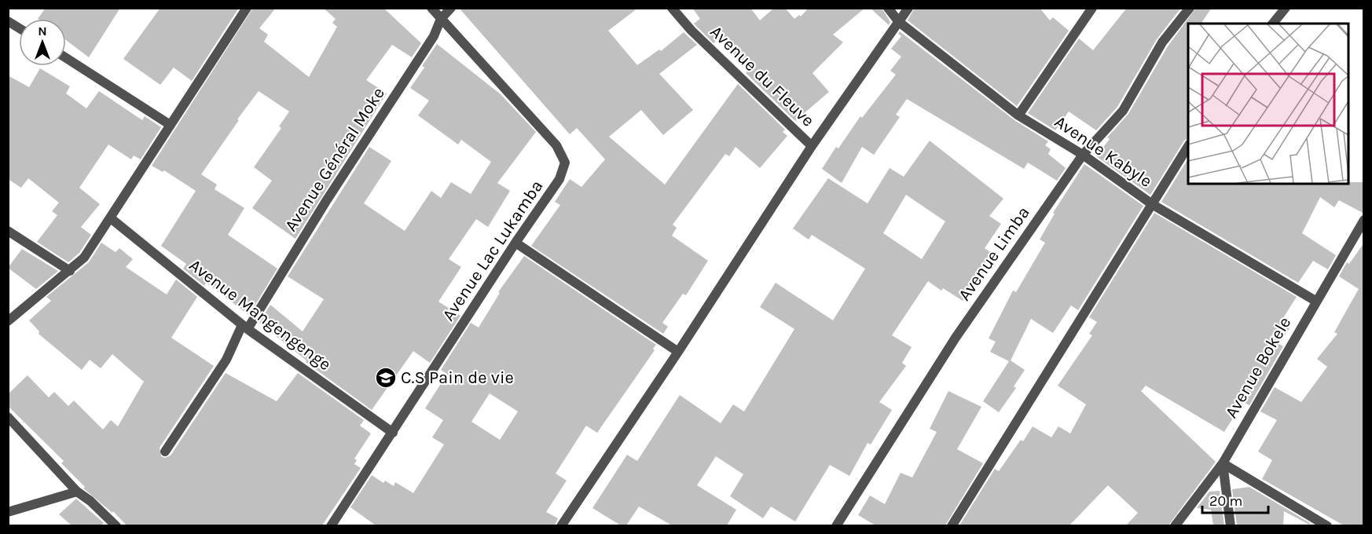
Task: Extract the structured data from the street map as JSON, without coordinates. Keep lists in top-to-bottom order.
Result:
{
  "streets": {
    "street": [
      "Avenue du Fleuve",
      "Avenue Kabyle",
      "Avenue Général Moke",
      "Avenue Lac Lukamba",
      "Avenue Limba",
      "Avenue Mangengenge",
      "Avenue Bokele"
    ]
  },
  "crossings": [
    ["Avenue Kabyle", "Avenue Limba"],
    ["Avenue Kabyle", "Avenue Bokele"],
    ["Avenue Général Moke", "Avenue Lac Lukamba"],
    ["Avenue Général Moke", "Avenue Mangengenge"],
    ["Avenue Lac Lukamba", "Avenue Mangengenge"]
  ],
  "places": {
    "school or university": ["C.S Pain de vie"]
  },
  "scale_bar": "20 m",
  "north": "top"
}
